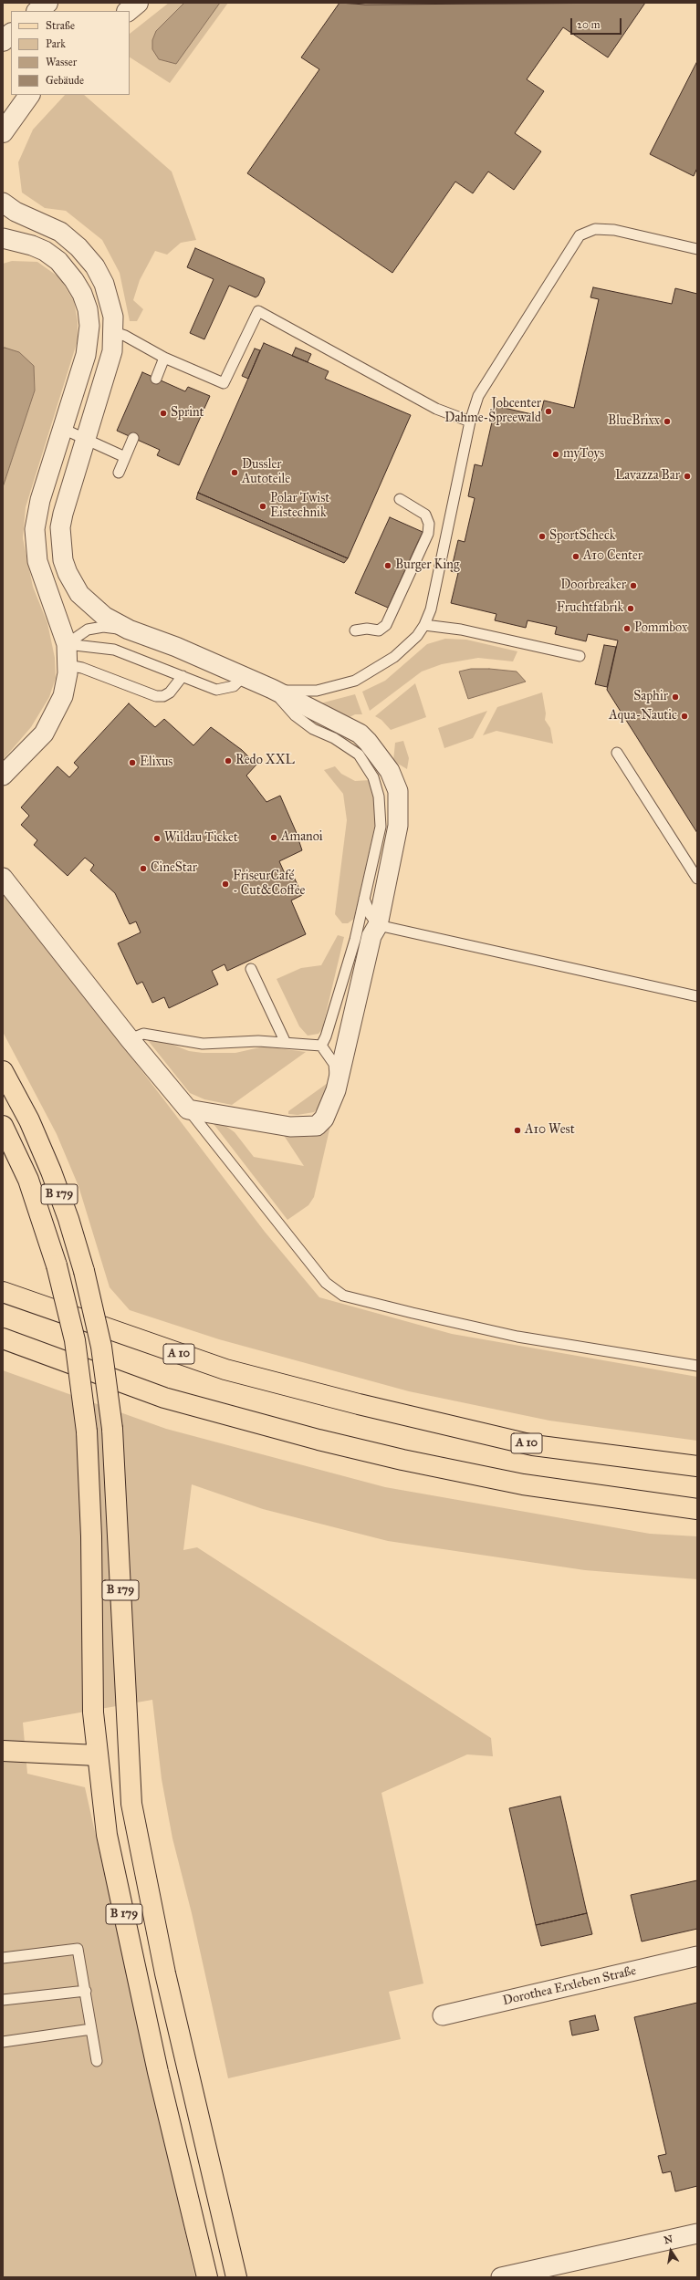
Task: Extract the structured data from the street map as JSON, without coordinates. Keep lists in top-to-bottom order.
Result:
{
  "streets": {
    "main road": ["B 179", "A 10"],
    "street": ["Dorothea Erxleben Straße"]
  },
  "places": [
    "Jobcenter Dahme-Spreewald",
    "Sprint",
    "BlueBrixx",
    "myToys",
    "Dussler Autoteile",
    "Lavazza Bar",
    "Polar Twist Eistechnik",
    "SportScheck",
    "A10 Center",
    "Burger King",
    "Doorbreaker",
    "Fruchtfabrik",
    "Pommbox",
    "Saphir",
    "Aqua-Nautic",
    "Redo XXL",
    "Elixus",
    "Amanoi",
    "Wildau Ticket",
    "CineStar",
    "FriseurCafé - Cut&Coffee",
    "A10 West"
  ],
  "legend": [
    "Straße",
    "Park",
    "Wasser",
    "Gebäude"
  ],
  "scale_bar": "20 m",
  "north": "top"
}
